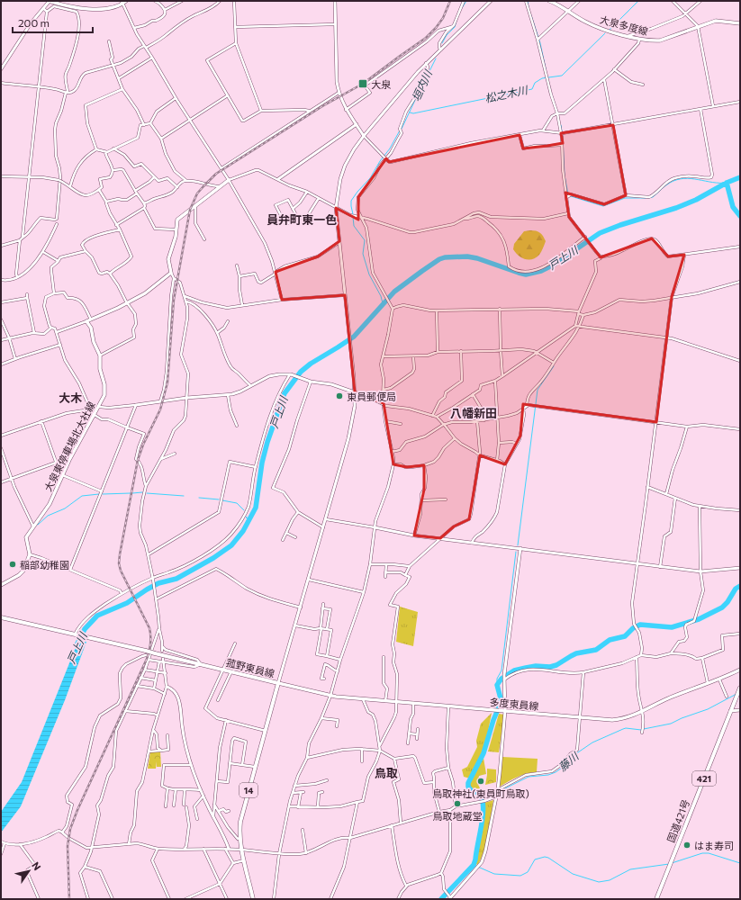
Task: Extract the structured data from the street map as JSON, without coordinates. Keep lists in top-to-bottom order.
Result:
{
  "streets": {
    "main road": [
      "大泉多度線",
      "大泉東停車場北大社線",
      "菰野東員線",
      "多度東員線",
      "421",
      "14",
      "国道421号"
    ]
  },
  "crossings": [
    ["菰野東員線", "多度東員線"]
  ],
  "districts": [
    "員弁町東一色",
    "大木",
    "八幡新田",
    "鳥取"
  ],
  "water": [
    "垣内川",
    "松之木川",
    "戸上川",
    "藤川"
  ],
  "places": {
    "transit": ["大泉"],
    "other": [
      "東員郵便局",
      "稲部幼稚園",
      "鳥取神社(東員町鳥取)",
      "鳥取地蔵堂",
      "はま寿司"
    ]
  },
  "scale_bar": "200 m",
  "north": "top right"
}
